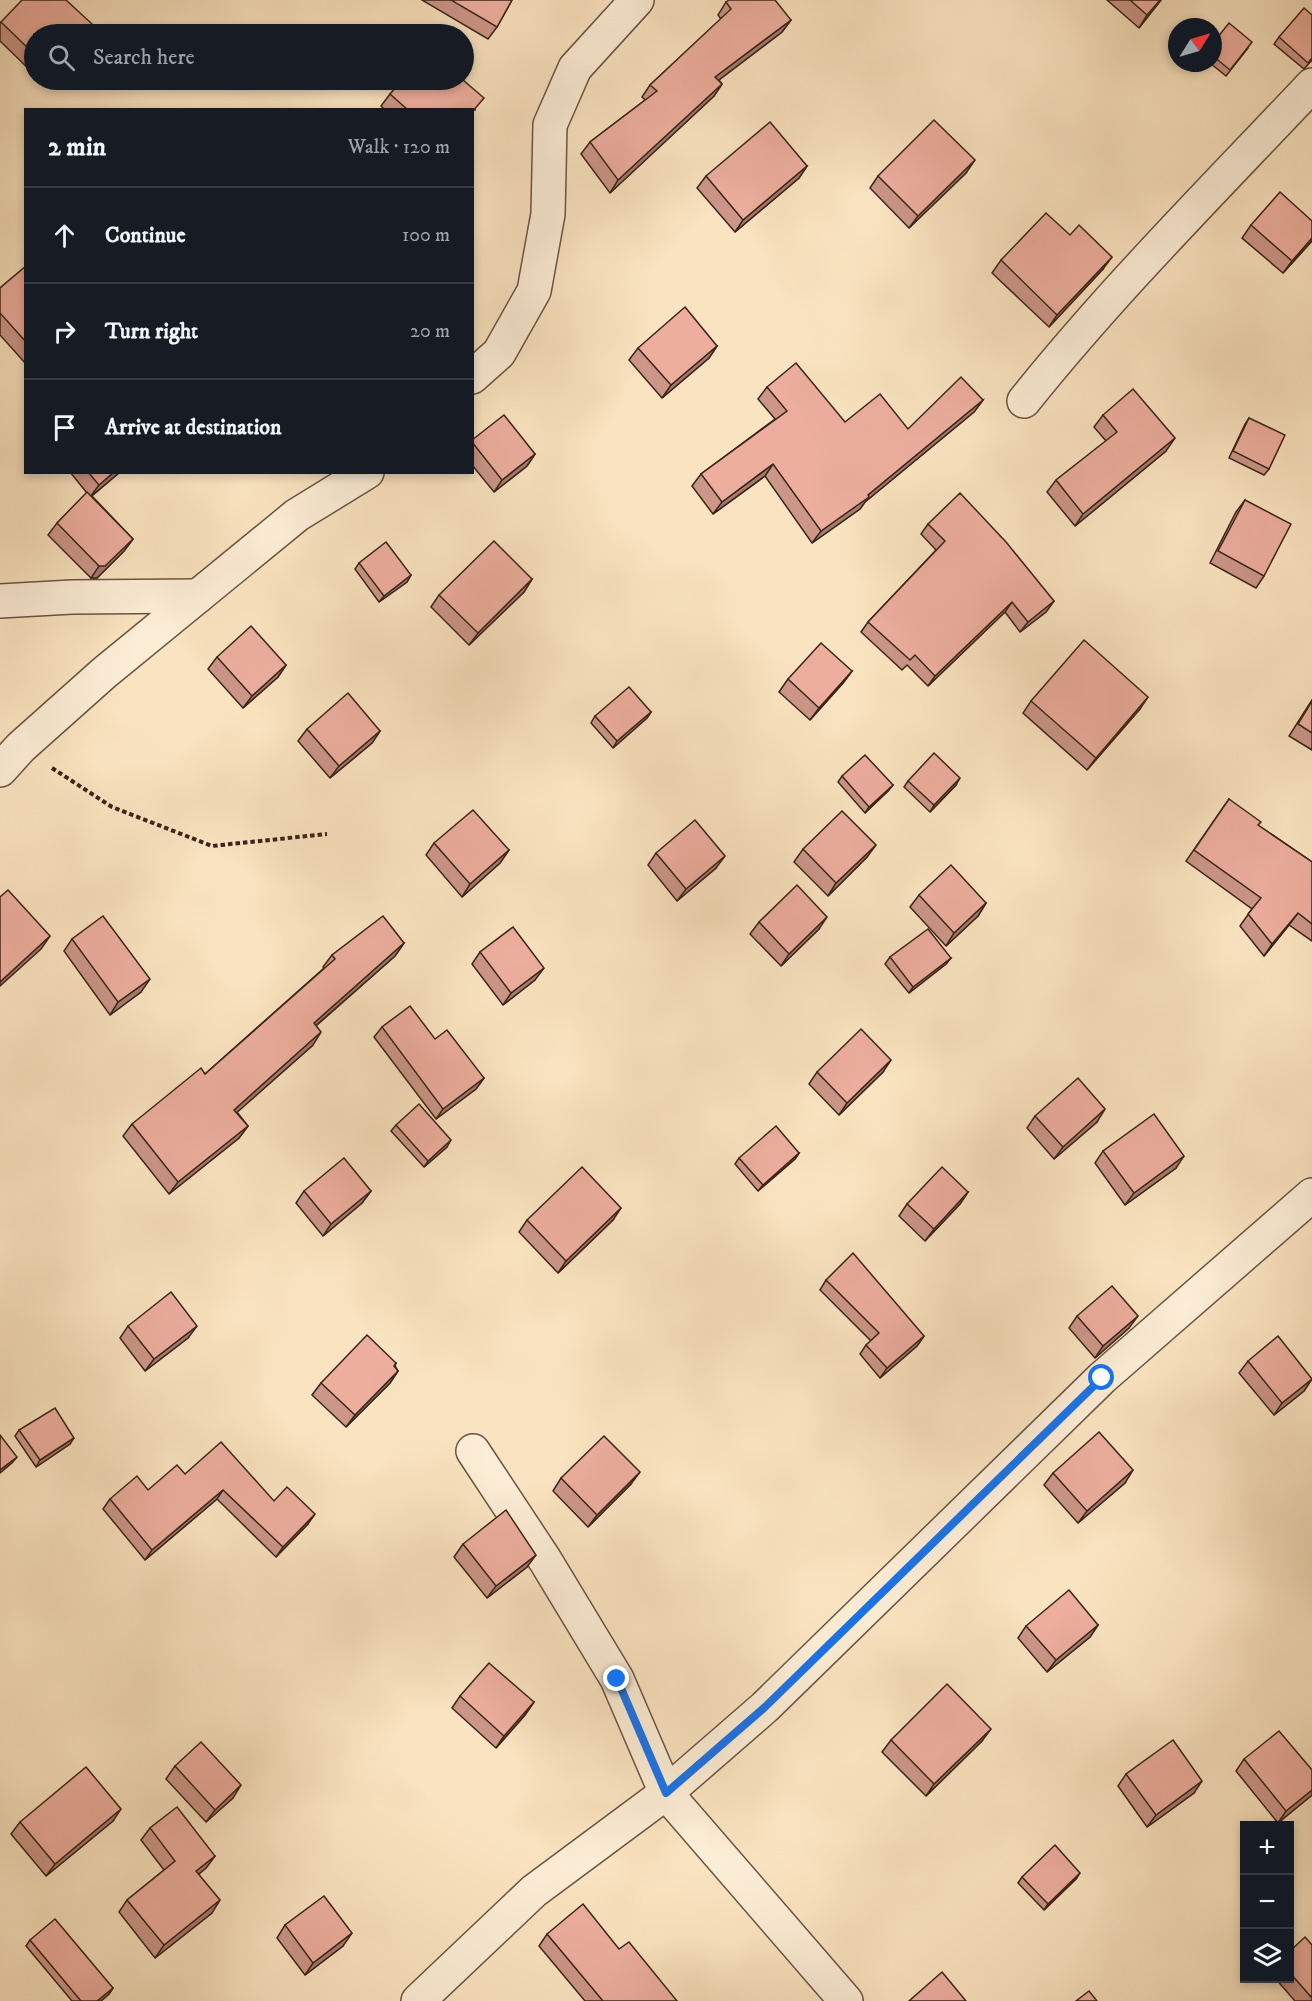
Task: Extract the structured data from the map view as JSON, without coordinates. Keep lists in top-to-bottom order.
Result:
{
  "north": "top right",
  "page": {
    "search": "Search here",
    "heading": ["2 min", "Walk · 120 m"],
    "list": [
      ["Continue", "100 m"],
      ["Turn right", "20 m"],
      "Arrive at destination"
    ],
    "map_buttons": ["+", "−"]
  }
}
